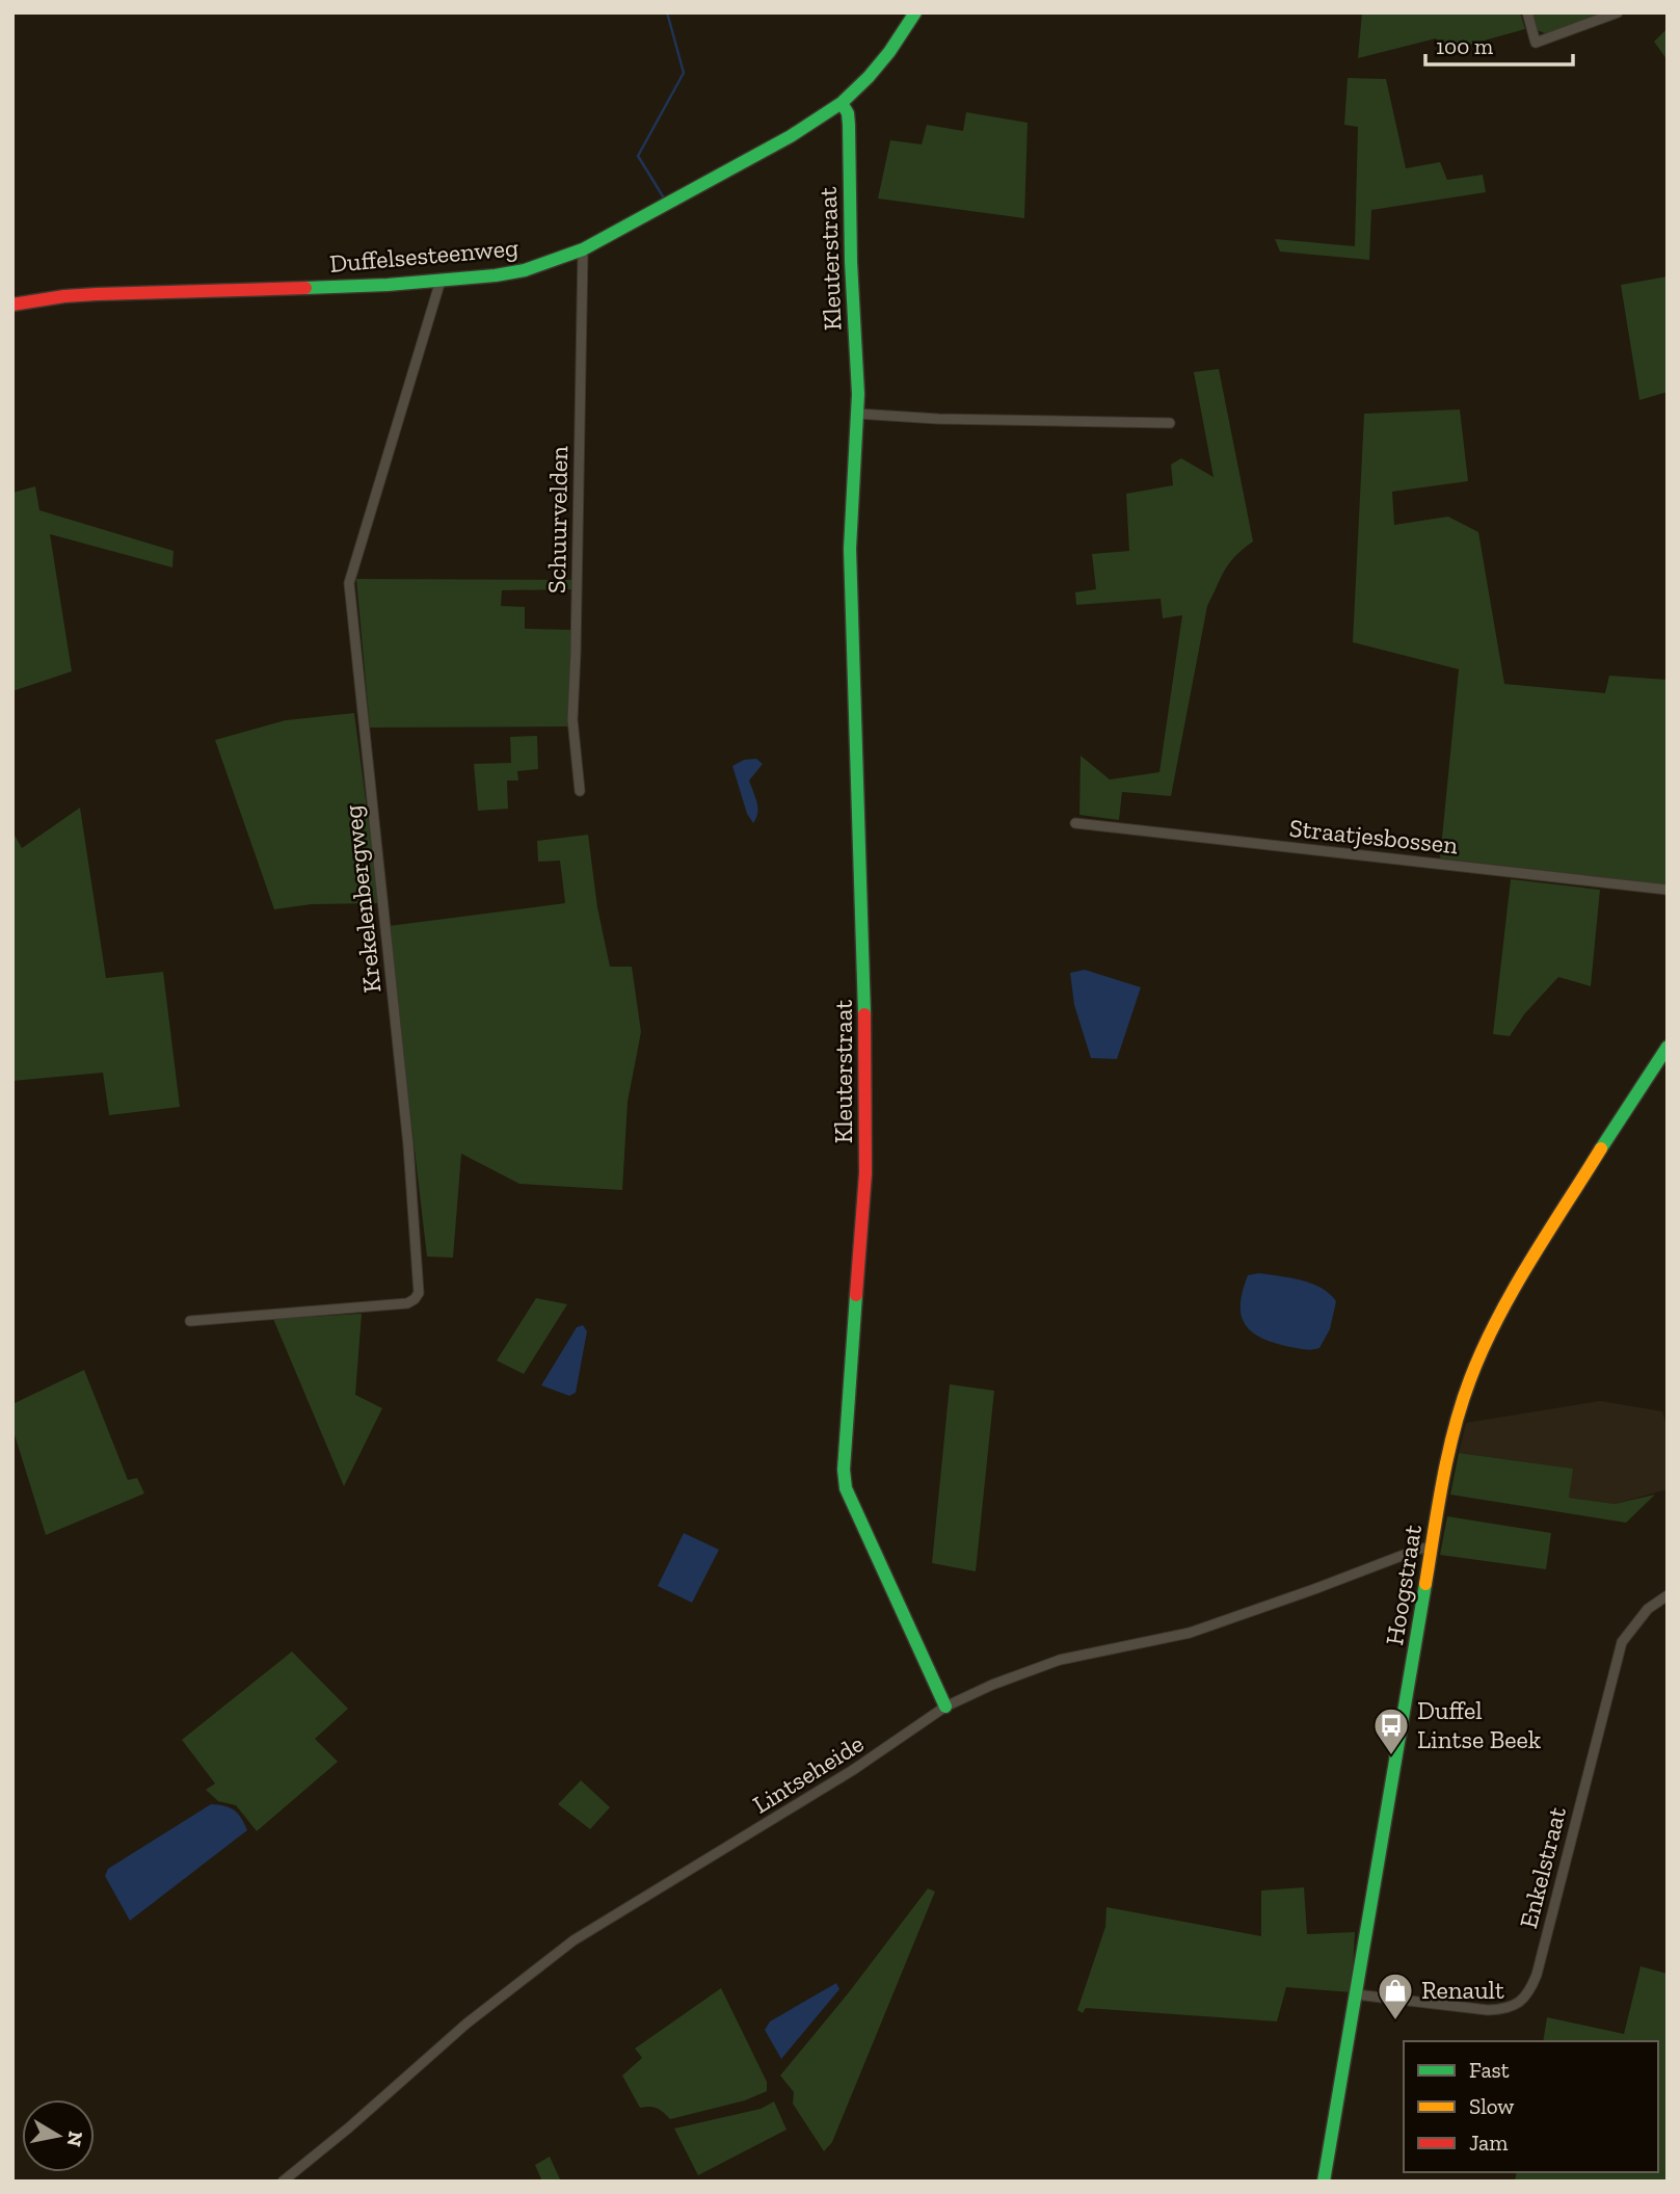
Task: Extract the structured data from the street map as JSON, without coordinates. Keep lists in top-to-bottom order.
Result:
{
  "streets": {
    "street": [
      "Duffelsesteenweg",
      "Kleuterstraat",
      "Schuurvelden",
      "Straatjesbossen",
      "Krekelenbergweg",
      "Hoogstraat",
      "Lintseheide",
      "Enkelstraat"
    ]
  },
  "crossings": [
    ["Duffelsesteenweg", "Kleuterstraat"],
    ["Duffelsesteenweg", "Schuurvelden"],
    ["Duffelsesteenweg", "Krekelenbergweg"],
    ["Kleuterstraat", "Lintseheide"],
    ["Hoogstraat", "Lintseheide"],
    ["Hoogstraat", "Enkelstraat"]
  ],
  "places": {
    "bus stop": ["Duffel Lintse Beek"],
    "shop": ["Renault"]
  },
  "legend": ["Fast", "Slow", "Jam"],
  "scale_bar": "100 m",
  "north": "right"
}
